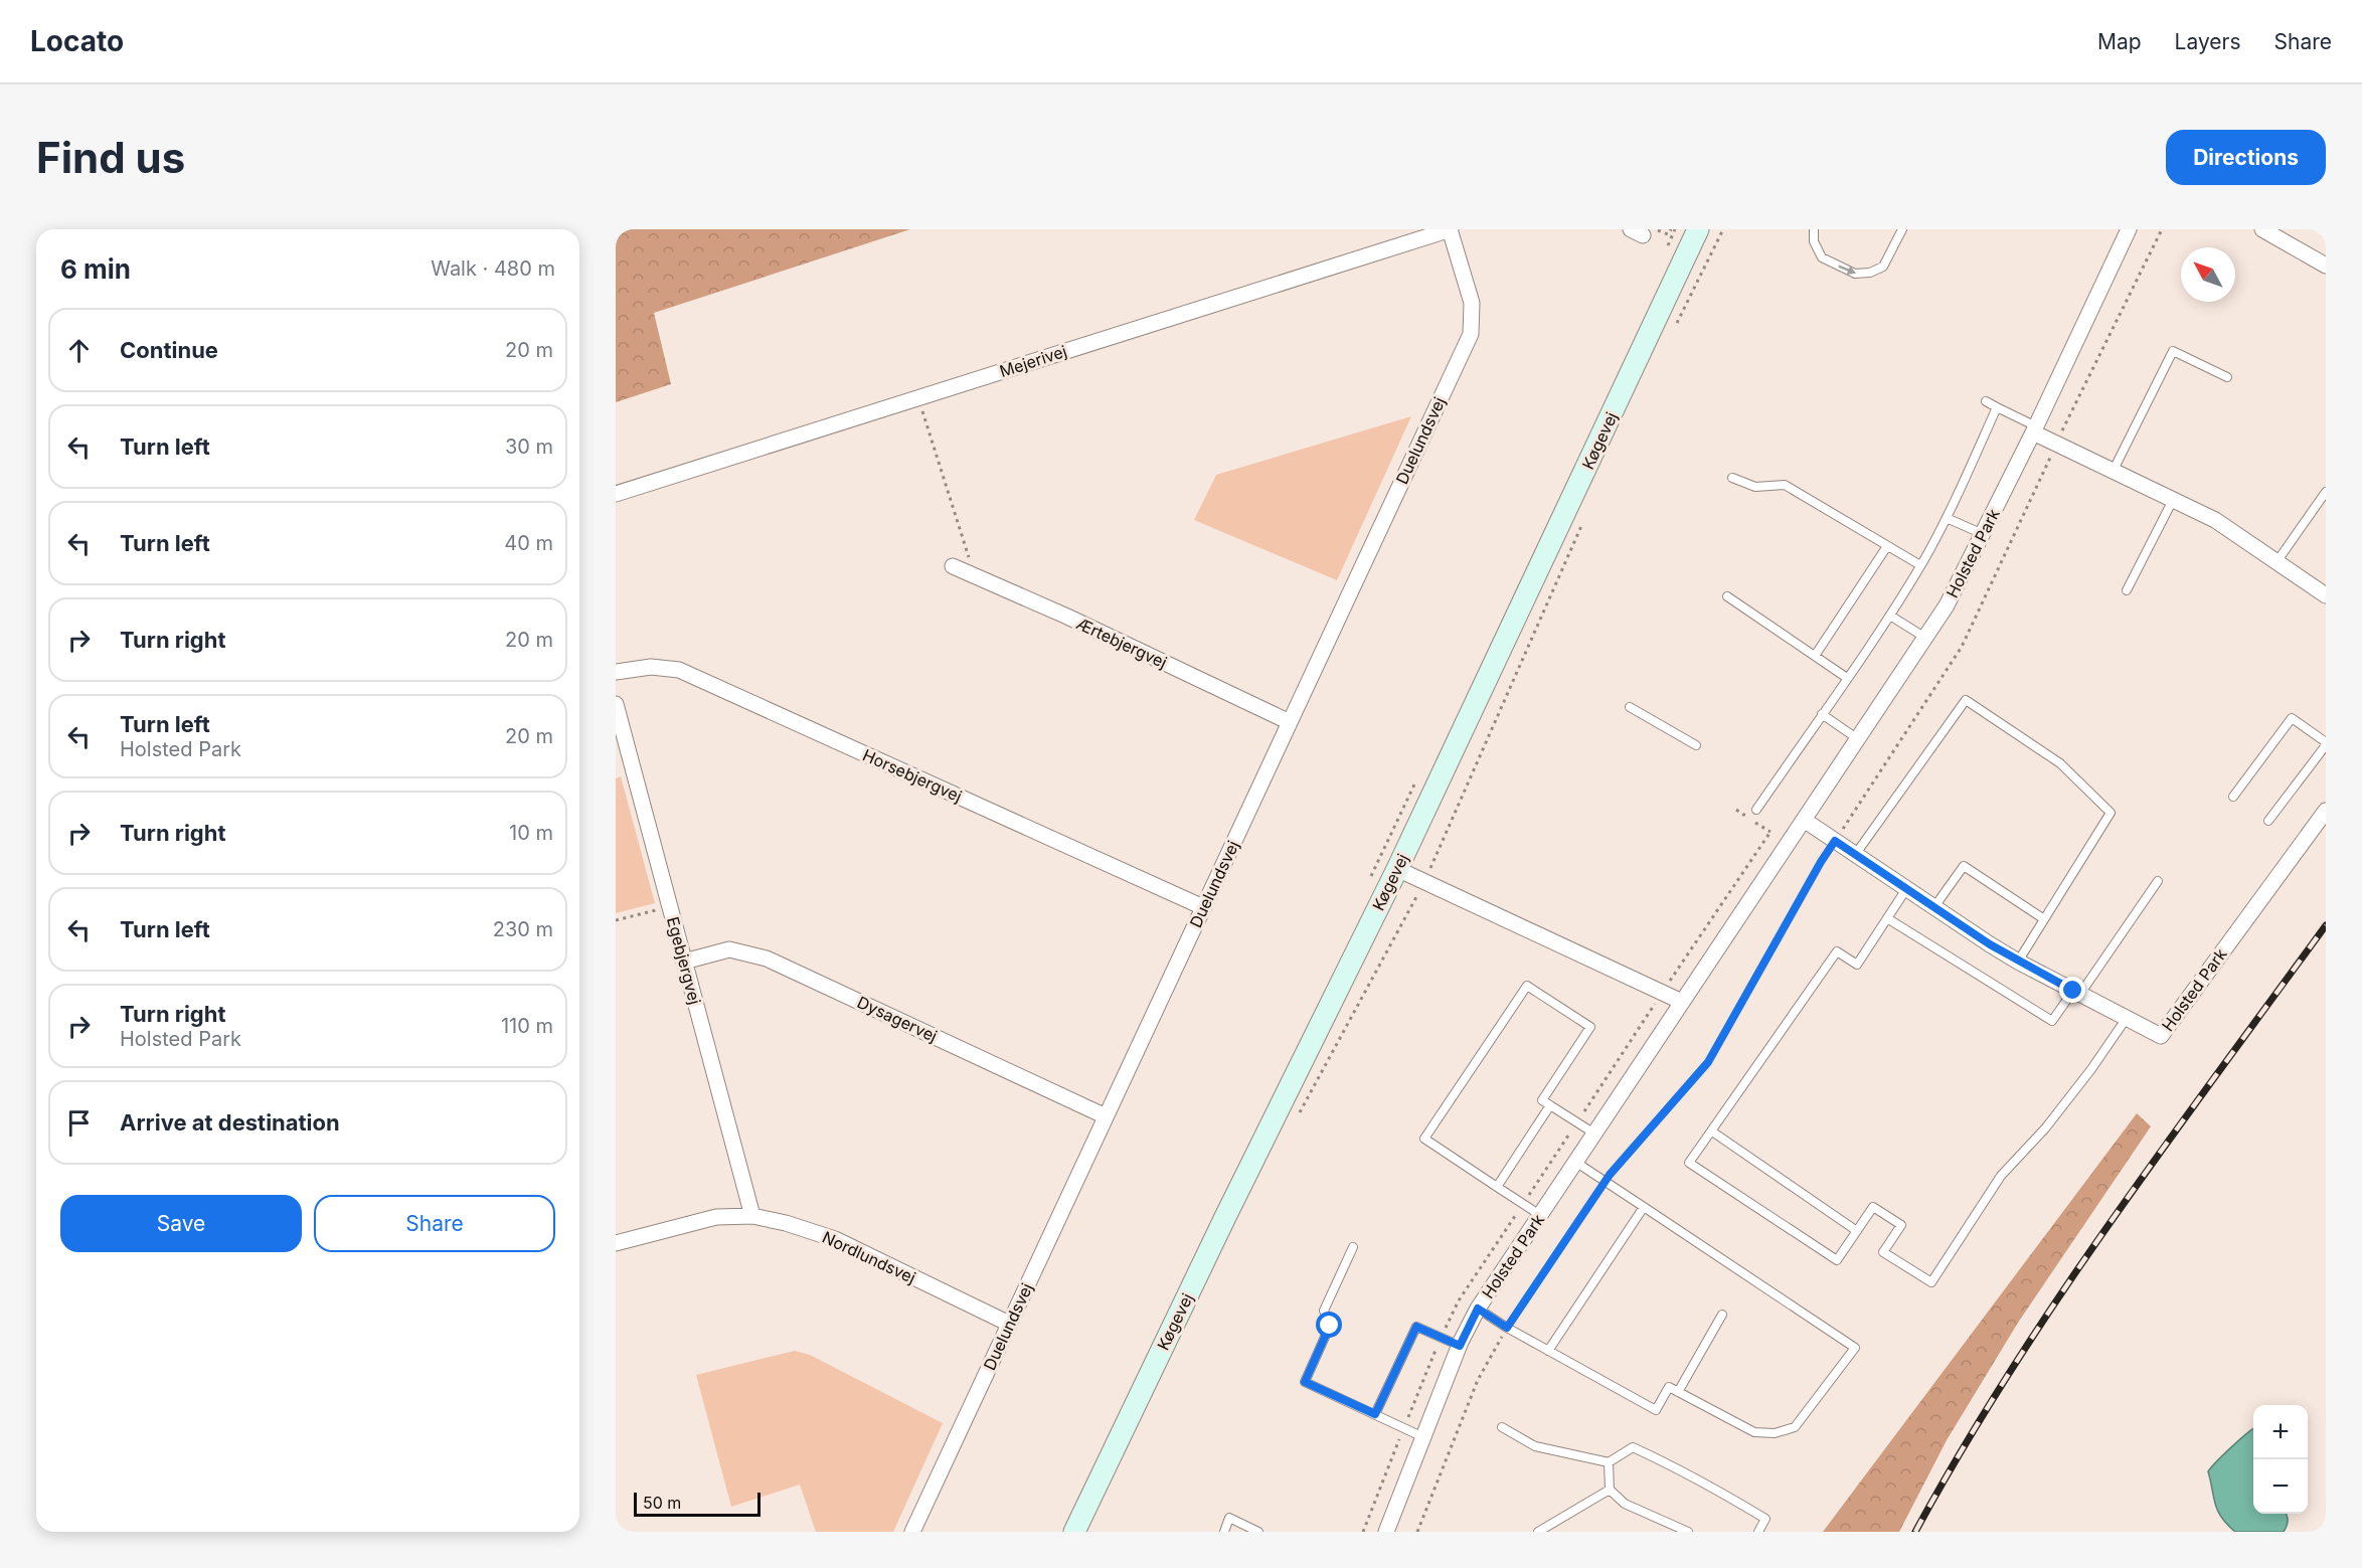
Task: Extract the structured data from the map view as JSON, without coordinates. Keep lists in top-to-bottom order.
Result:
{
  "streets": {
    "street": [
      "Mejerivej",
      "Duelundsvej",
      "Køgevej",
      "Holsted Park",
      "Ærtebjergvej",
      "Horsebjergvej",
      "Egebjergvej",
      "Dysagervej",
      "Nordlundsvej"
    ]
  },
  "crossings": [
    ["Mejerivej", "Duelundsvej"],
    ["Duelundsvej", "Ærtebjergvej"],
    ["Duelundsvej", "Horsebjergvej"],
    ["Duelundsvej", "Dysagervej"],
    ["Duelundsvej", "Nordlundsvej"],
    ["Egebjergvej", "Dysagervej"],
    ["Egebjergvej", "Nordlundsvej"]
  ],
  "scale_bar": "50 m",
  "north": "top left",
  "page": {
    "header": "Locato",
    "nav": ["Map", "Layers", "Share"],
    "buttons": [
      "Directions",
      ["Save", "Share"]
    ],
    "title": "Find us",
    "heading": ["6 min", "Walk · 480 m"],
    "list": [
      ["Continue", "20 m"],
      ["Turn left", "30 m"],
      ["Turn left", "40 m"],
      ["Turn right", "20 m"],
      ["Turn left", "Holsted Park", "20 m"],
      ["Turn right", "10 m"],
      ["Turn left", "230 m"],
      ["Turn right", "Holsted Park", "110 m"],
      "Arrive at destination"
    ],
    "map_buttons": ["+", "−"],
    "scale": "50 m"
  }
}
